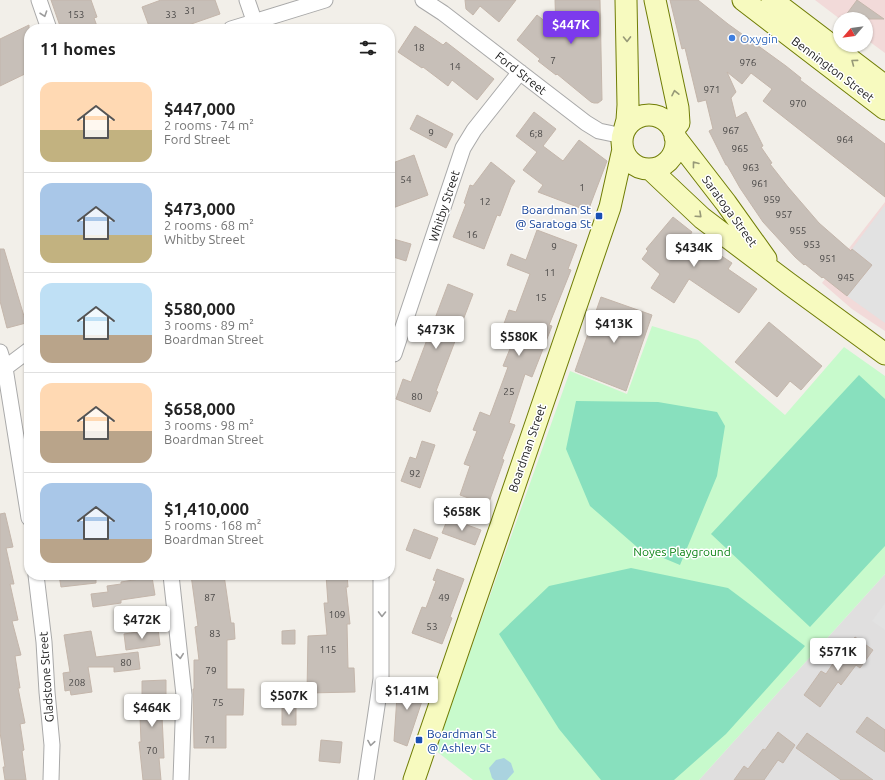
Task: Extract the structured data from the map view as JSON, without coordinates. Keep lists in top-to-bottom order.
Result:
{
  "streets": {
    "main road": ["Bennington Street", "Saratoga Street", "Boardman Street"],
    "street": ["Ford Street", "Whitby Street", "Gladstone Street"]
  },
  "crossings": [
    ["Ford Street", "Whitby Street"],
    ["Ford Street", "Saratoga Street"],
    ["Ford Street", "Boardman Street"],
    ["Saratoga Street", "Boardman Street"]
  ],
  "parks": ["Noyes Playground"],
  "places": {
    "other": ["Oxygin"],
    "transit": ["Boardman St @ Saratoga St", "Boardman St @ Ashley St"]
  },
  "house_numbers": [
    "31",
    "153",
    "33",
    "18",
    "7",
    "976",
    "14",
    "971",
    "970",
    "967",
    "9",
    "6;8",
    "964",
    "965",
    "963",
    "54",
    "961",
    "1",
    "959",
    "12",
    "957",
    "955",
    "16",
    "953",
    "9",
    "951",
    "11",
    "945",
    "15",
    "25",
    "80",
    "92",
    "87",
    "49",
    "109",
    "53",
    "83",
    "115",
    "80",
    "79",
    "208",
    "75",
    "71",
    "70"
  ],
  "north": "bottom left",
  "page": {
    "price": [
      "$447K",
      "$434K",
      "$413K",
      "$473K",
      "$580K",
      "$658K",
      "$472K",
      "$571K",
      "$1.41M",
      "$507K",
      "$464K"
    ],
    "heading": "11 homes",
    "list": [
      {
        "name": "$447,000",
        "note": "2 rooms · 74 m² · Ford Street"
      },
      {
        "name": "$473,000",
        "note": "2 rooms · 68 m² · Whitby Street"
      },
      {
        "name": "$580,000",
        "note": "3 rooms · 89 m² · Boardman Street"
      },
      {
        "name": "$658,000",
        "note": "3 rooms · 98 m² · Boardman Street"
      },
      {
        "name": "$1,410,000",
        "note": "5 rooms · 168 m² · Boardman Street"
      }
    ]
  }
}
